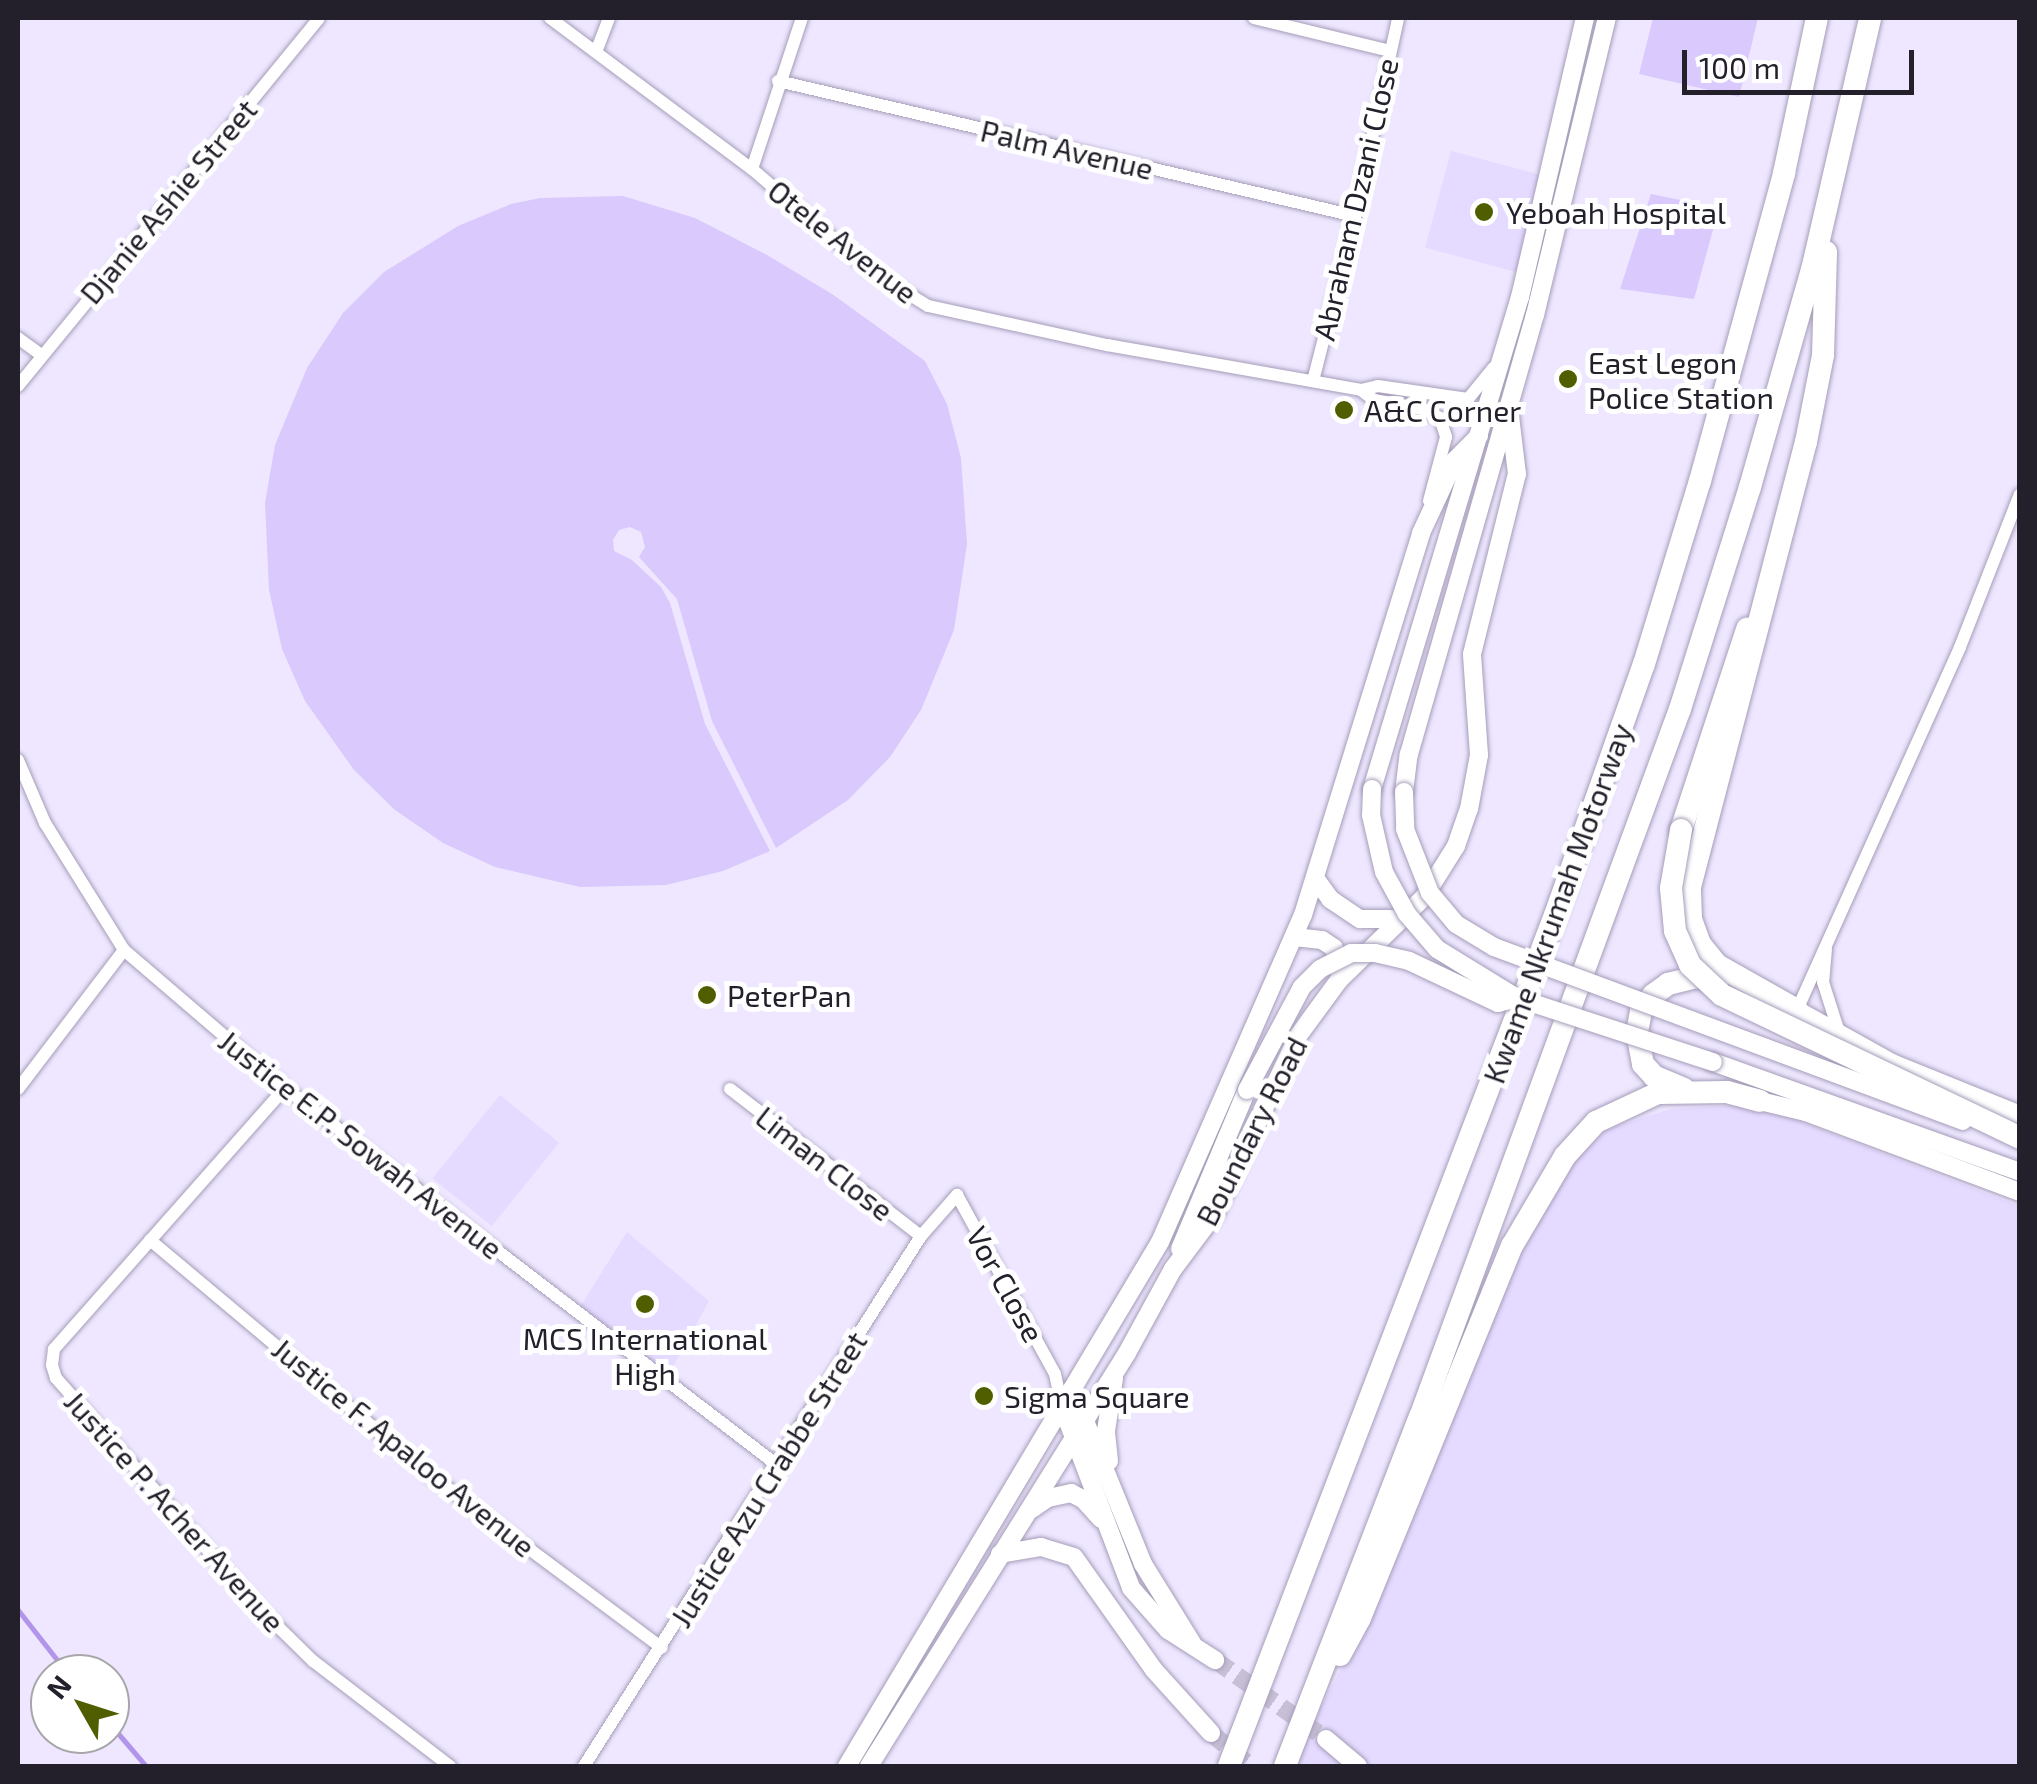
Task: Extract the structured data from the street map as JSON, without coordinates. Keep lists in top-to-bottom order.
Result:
{
  "streets": {
    "highway": ["Kwame Nkrumah Motorway"],
    "main road": ["Boundary Road"],
    "street": [
      "Palm Avenue",
      "Abraham Dzani Close",
      "Djanie Ashie Street",
      "Otele Avenue",
      "Justice E.P. Sowah Avenue",
      "Liman Close",
      "Vor Close",
      "Justice F. Apaloo Avenue",
      "Justice Azu Crabbe Street",
      "Justice P. Acher Avenue"
    ]
  },
  "crossings": [
    ["Palm Avenue", "Abraham Dzani Close"],
    ["Abraham Dzani Close", "Otele Avenue"],
    ["Otele Avenue", "Boundary Road"],
    ["Boundary Road", "Vor Close"],
    ["Justice E.P. Sowah Avenue", "Justice Azu Crabbe Street"],
    ["Justice E.P. Sowah Avenue", "Justice P. Acher Avenue"],
    ["Liman Close", "Justice Azu Crabbe Street"],
    ["Vor Close", "Justice Azu Crabbe Street"],
    ["Justice F. Apaloo Avenue", "Justice Azu Crabbe Street"],
    ["Justice F. Apaloo Avenue", "Justice P. Acher Avenue"]
  ],
  "places": [
    "Yeboah Hospital",
    "East Legon Police Station",
    "A&C Corner",
    "PeterPan",
    "MCS International High",
    "Sigma Square"
  ],
  "scale_bar": "100 m",
  "north": "top left"
}
